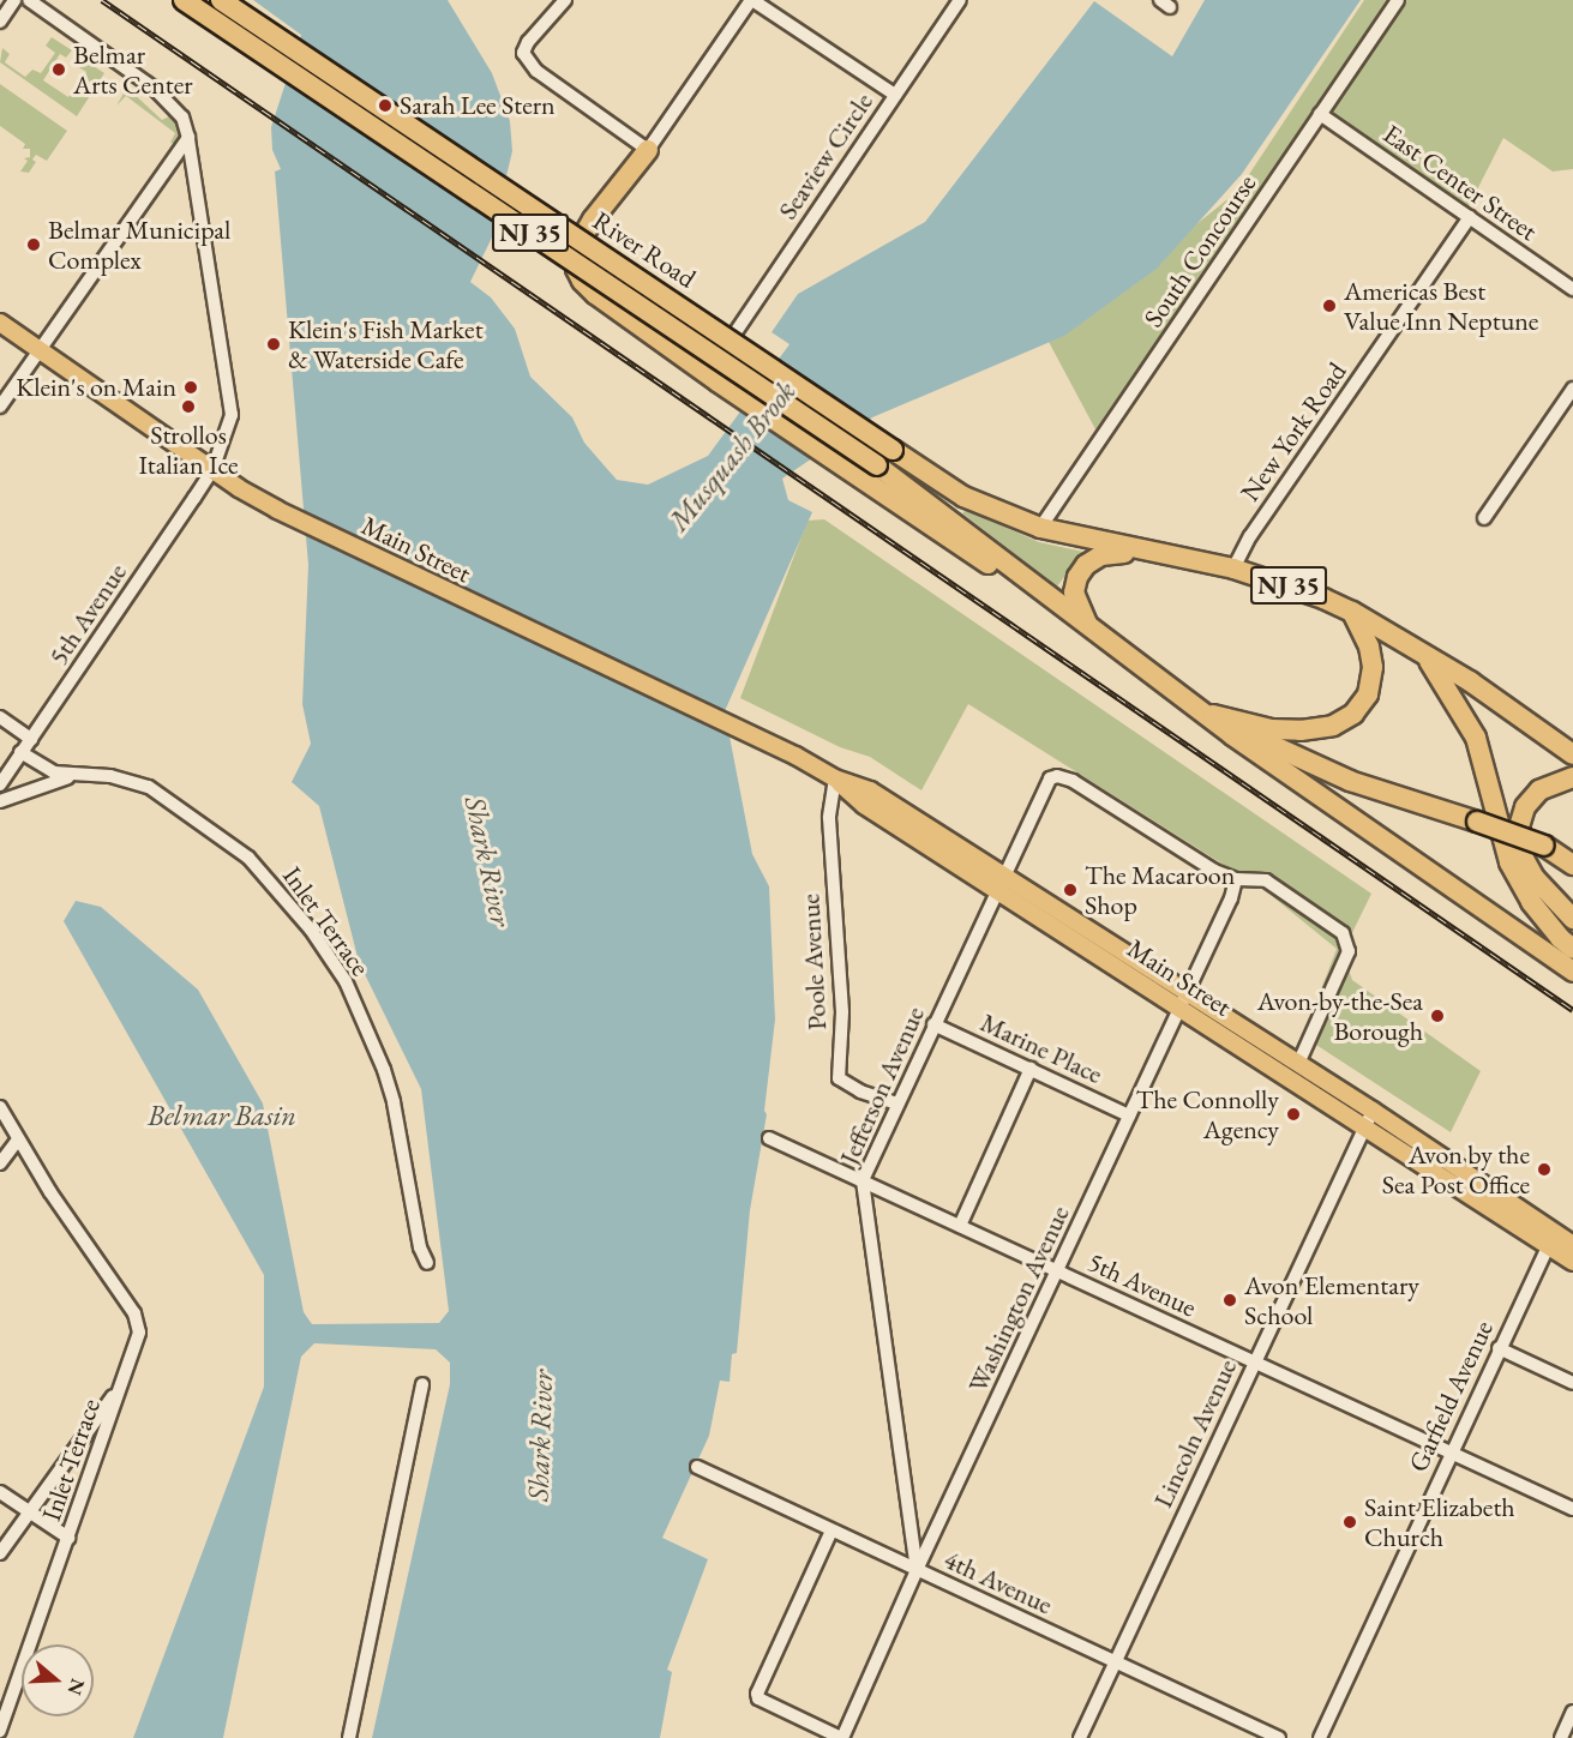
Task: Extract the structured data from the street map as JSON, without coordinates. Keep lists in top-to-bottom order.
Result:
{
  "streets": {
    "highway": ["NJ 35", "River Road"],
    "main road": ["Main Street"],
    "street": [
      "Seaview Circle",
      "East Center Street",
      "South Concourse",
      "New York Road",
      "5th Avenue",
      "Inlet Terrace",
      "Poole Avenue",
      "Marine Place",
      "Jefferson Avenue",
      "Washington Avenue",
      "Garfield Avenue",
      "Lincoln Avenue",
      "4th Avenue"
    ]
  },
  "crossings": [
    ["Seaview Circle", "River Road"],
    ["East Center Street", "South Concourse"],
    ["East Center Street", "New York Road"],
    ["NJ 35", "River Road"],
    ["NJ 35", "South Concourse"],
    ["NJ 35", "New York Road"],
    ["River Road", "South Concourse"],
    ["Main Street", "5th Avenue"],
    ["Main Street", "Poole Avenue"],
    ["Main Street", "Jefferson Avenue"],
    ["Main Street", "Washington Avenue"],
    ["Main Street", "Garfield Avenue"],
    ["Main Street", "Lincoln Avenue"],
    ["5th Avenue", "Inlet Terrace"],
    ["5th Avenue", "Jefferson Avenue"],
    ["5th Avenue", "Washington Avenue"],
    ["5th Avenue", "Garfield Avenue"],
    ["5th Avenue", "Lincoln Avenue"],
    ["Poole Avenue", "Jefferson Avenue"],
    ["Marine Place", "Jefferson Avenue"],
    ["Marine Place", "Washington Avenue"],
    ["Jefferson Avenue", "Washington Avenue"],
    ["Jefferson Avenue", "4th Avenue"],
    ["Washington Avenue", "4th Avenue"],
    ["Lincoln Avenue", "4th Avenue"]
  ],
  "water": ["Musquash Brook", "Shark River", "Belmar Basin"],
  "places": [
    "Belmar Arts Center",
    "Sarah Lee Stern",
    "Belmar Municipal Complex",
    "Americas Best Value Inn Neptune",
    "Klein's Fish Market & Waterside Cafe",
    "Klein's on Main",
    "Strollos Italian Ice",
    "The Macaroon Shop",
    "Avon-by-the-Sea Borough",
    "The Connolly Agency",
    "Avon by the Sea Post Office",
    "Avon Elementary School",
    "Saint Elizabeth Church"
  ],
  "north": "right"
}
